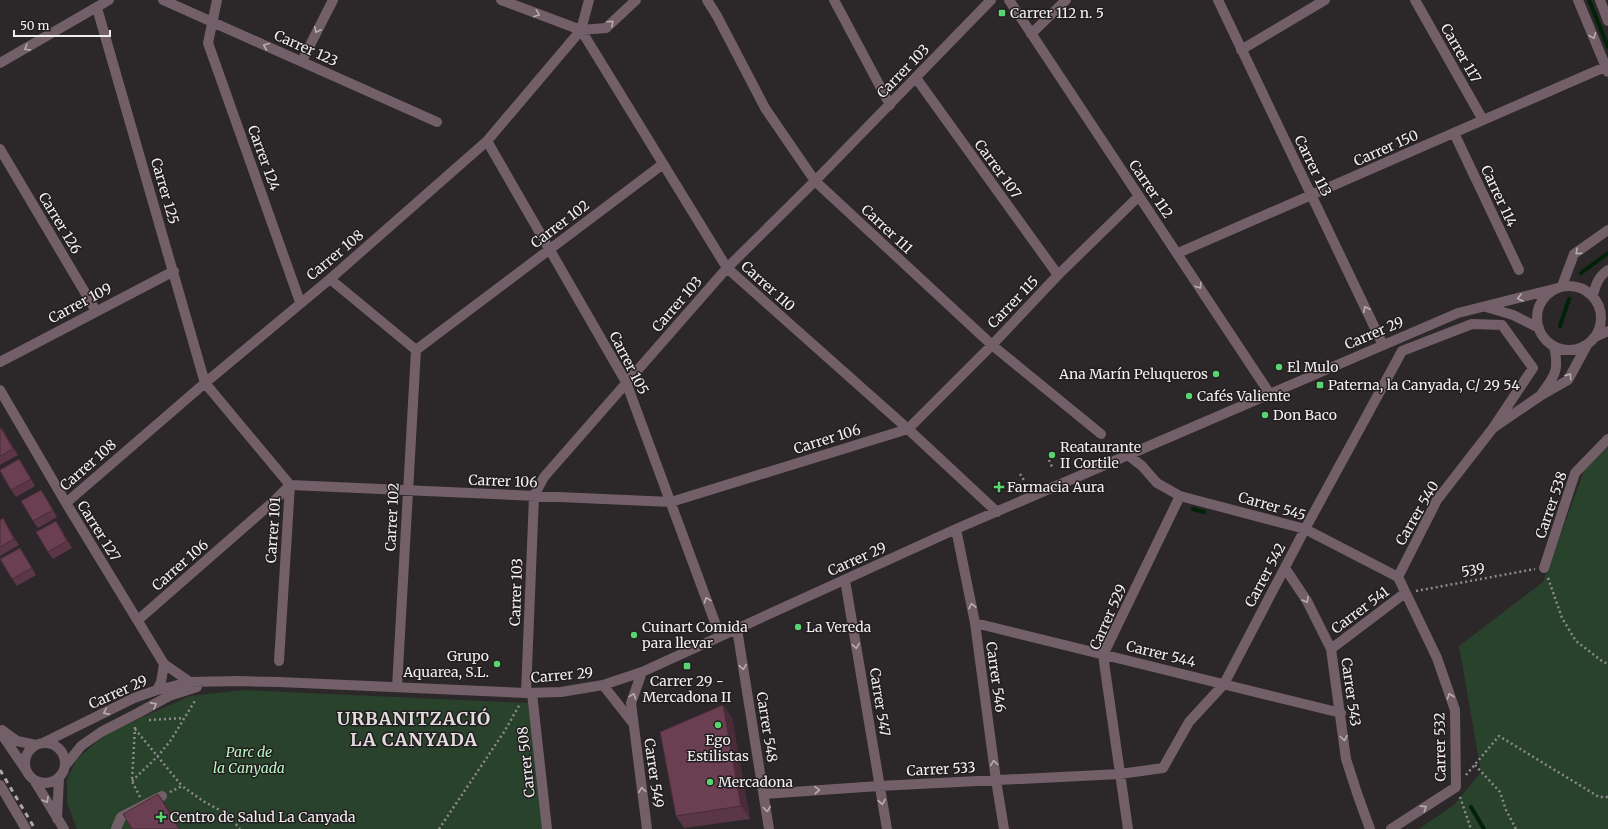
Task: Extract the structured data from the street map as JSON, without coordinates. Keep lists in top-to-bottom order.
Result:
{
  "streets": {
    "street": [
      "Carrer 123",
      "Carrer 117",
      "Carrer 103",
      "Carrer 150",
      "Carrer 124",
      "Carrer 113",
      "Carrer 107",
      "Carrer 112",
      "Carrer 125",
      "Carrer 114",
      "Carrer 126",
      "Carrer 102",
      "Carrer 111",
      "Carrer 108",
      "Carrer 110",
      "Carrer 115",
      "Carrer 109",
      "Carrer 29",
      "Carrer 105",
      "Carrer 106",
      "Carrer 538",
      "Carrer 545",
      "Carrer 540",
      "Carrer 101",
      "Carrer 127",
      "Carrer 542",
      "Carrer 541",
      "Carrer 529",
      "Carrer 544",
      "Carrer 546",
      "Carrer 543",
      "Carrer 547",
      "Carrer 548",
      "Carrer 532",
      "Carrer 508",
      "Carrer 533",
      "Carrer 549"
    ],
    "path": ["539"]
  },
  "crossings": [
    ["Carrer 123", "Carrer 124"],
    ["Carrer 117", "Carrer 150"],
    ["Carrer 103", "Carrer 107"],
    ["Carrer 103", "Carrer 111"],
    ["Carrer 103", "Carrer 110"],
    ["Carrer 103", "Carrer 29"],
    ["Carrer 103", "Carrer 105"],
    ["Carrer 103", "Carrer 106"],
    ["Carrer 103", "Carrer 508"],
    ["Carrer 150", "Carrer 113"],
    ["Carrer 150", "Carrer 112"],
    ["Carrer 150", "Carrer 114"],
    ["Carrer 124", "Carrer 108"],
    ["Carrer 113", "Carrer 29"],
    ["Carrer 107", "Carrer 115"],
    ["Carrer 112", "Carrer 115"],
    ["Carrer 112", "Carrer 29"],
    ["Carrer 125", "Carrer 108"],
    ["Carrer 125", "Carrer 109"],
    ["Carrer 125", "Carrer 101"],
    ["Carrer 126", "Carrer 109"],
    ["Carrer 102", "Carrer 110"],
    ["Carrer 102", "Carrer 29"],
    ["Carrer 102", "Carrer 105"],
    ["Carrer 102", "Carrer 106"],
    ["Carrer 111", "Carrer 115"],
    ["Carrer 108", "Carrer 110"],
    ["Carrer 108", "Carrer 105"],
    ["Carrer 108", "Carrer 101"],
    ["Carrer 108", "Carrer 127"],
    ["Carrer 110", "Carrer 115"],
    ["Carrer 110", "Carrer 29"],
    ["Carrer 110", "Carrer 106"],
    ["Carrer 115", "Carrer 106"],
    ["Carrer 29", "Carrer 105"],
    ["Carrer 29", "Carrer 545"],
    ["Carrer 29", "Carrer 540"],
    ["Carrer 29", "Carrer 127"],
    ["Carrer 29", "Carrer 542"],
    ["Carrer 29", "Carrer 546"],
    ["Carrer 29", "Carrer 547"],
    ["Carrer 29", "Carrer 548"],
    ["Carrer 29", "Carrer 508"],
    ["Carrer 29", "Carrer 549"],
    ["Carrer 105", "Carrer 106"],
    ["Carrer 106", "Carrer 101"],
    ["Carrer 106", "Carrer 127"],
    ["Carrer 538", "539"],
    ["Carrer 545", "Carrer 540"],
    ["Carrer 545", "Carrer 542"],
    ["Carrer 545", "Carrer 529"],
    ["539", "Carrer 541"],
    ["539", "Carrer 532"],
    ["Carrer 542", "Carrer 529"],
    ["Carrer 542", "Carrer 544"],
    ["Carrer 542", "Carrer 543"],
    ["Carrer 542", "Carrer 533"],
    ["Carrer 541", "Carrer 543"],
    ["Carrer 541", "Carrer 532"],
    ["Carrer 529", "Carrer 544"],
    ["Carrer 529", "Carrer 533"],
    ["Carrer 544", "Carrer 546"],
    ["Carrer 544", "Carrer 543"],
    ["Carrer 546", "Carrer 533"],
    ["Carrer 547", "Carrer 533"],
    ["Carrer 548", "Carrer 533"]
  ],
  "one_way": [
    "Carrer 113",
    "Carrer 112",
    "Carrer 546",
    "Carrer 543",
    "Carrer 547",
    "Carrer 548",
    "Carrer 532",
    "Carrer 549"
  ],
  "districts": ["URBANITZACIÓ LA CANYADA"],
  "parks": ["Parc de la Canyada"],
  "places": {
    "transit": ["Carrer 112 n. 5", "Paterna, la Canyada, C/ 29 54", "Carrer 29 - Mercadona II"],
    "other": [
      "El Mulo",
      "Ana Marín Peluqueros",
      "Cafés Valiente",
      "Don Baco",
      "Reataurante II Cortile",
      "La Vereda",
      "Cuinart Comida para llevar",
      "Grupo Aquarea, S.L.",
      "Ego Estilistas",
      "Mercadona"
    ],
    "health": ["Farmacia Aura", "Centro de Salud La Canyada"]
  },
  "scale_bar": "50 m"
}
